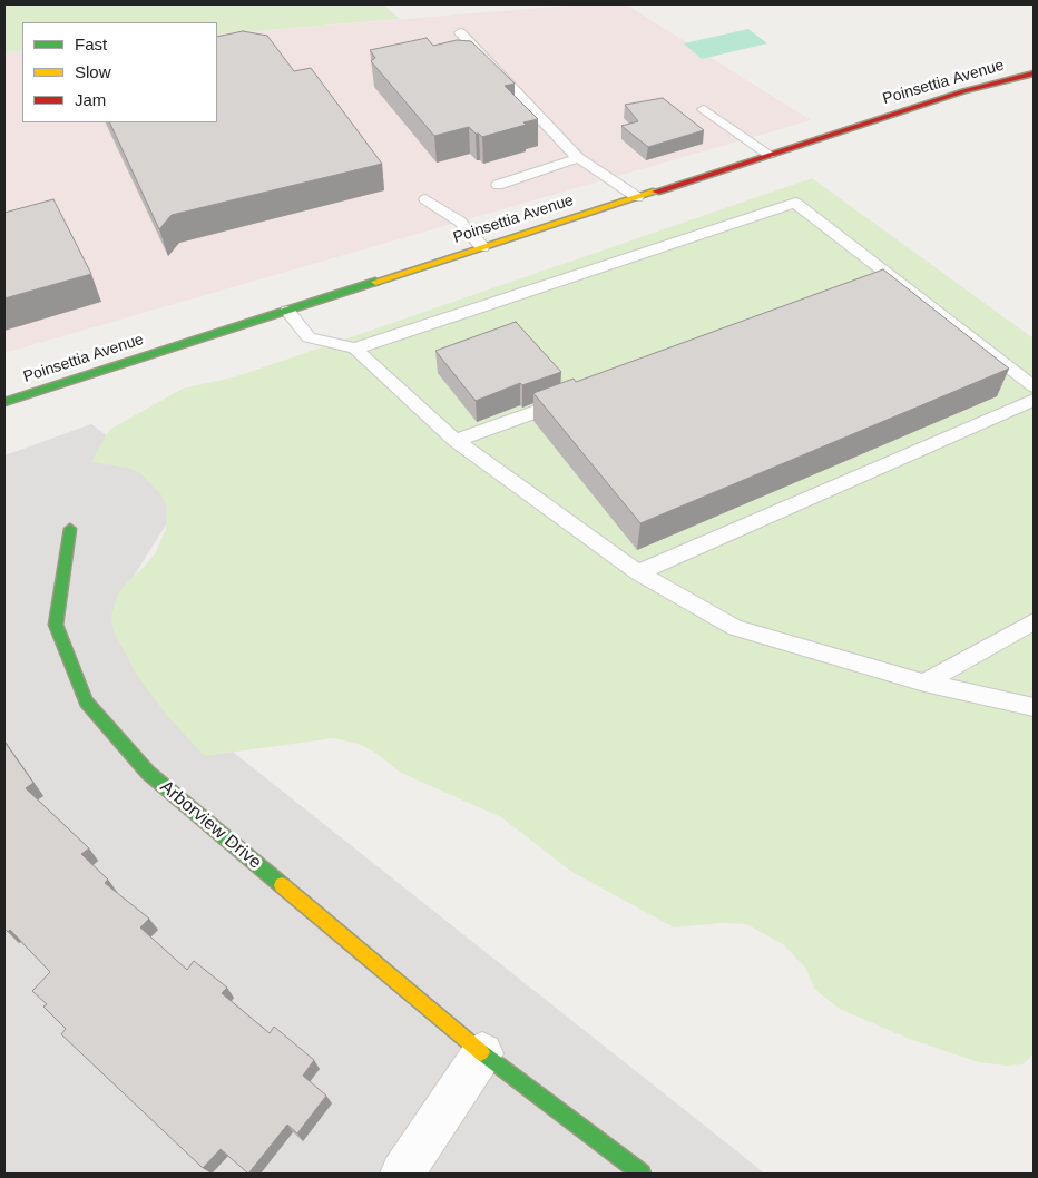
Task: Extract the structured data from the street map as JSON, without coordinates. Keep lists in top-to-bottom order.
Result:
{
  "streets": {
    "main road": ["Poinsettia Avenue", "Arborview Drive"]
  },
  "legend": ["Fast", "Slow", "Jam"]
}
